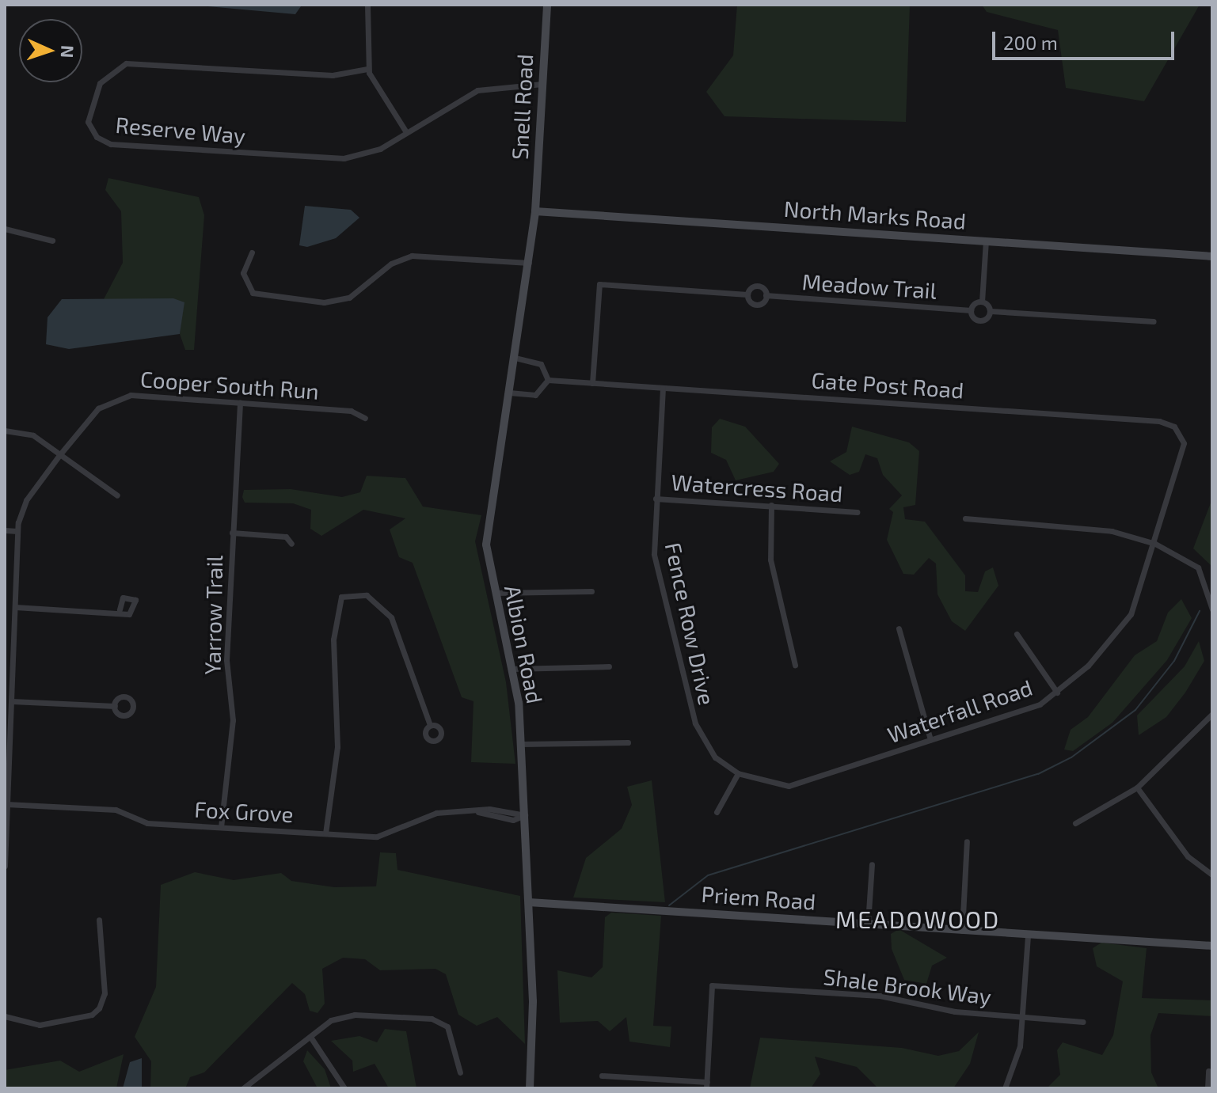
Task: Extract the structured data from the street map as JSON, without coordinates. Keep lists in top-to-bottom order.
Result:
{
  "streets": {
    "street": [
      "Snell Road",
      "Reserve Way",
      "North Marks Road",
      "Meadow Trail",
      "Cooper South Run",
      "Gate Post Road",
      "Watercress Road",
      "Yarrow Trail",
      "Fence Row Drive",
      "Albion Road",
      "Waterfall Road",
      "Fox Grove",
      "Priem Road",
      "Shale Brook Way"
    ]
  },
  "crossings": [
    ["Snell Road", "Reserve Way"],
    ["Snell Road", "North Marks Road"],
    ["Snell Road", "Albion Road"],
    ["North Marks Road", "Albion Road"],
    ["Meadow Trail", "Gate Post Road"],
    ["Cooper South Run", "Yarrow Trail"],
    ["Cooper South Run", "Fox Grove"],
    ["Gate Post Road", "Fence Row Drive"],
    ["Gate Post Road", "Waterfall Road"],
    ["Watercress Road", "Fence Row Drive"],
    ["Yarrow Trail", "Fox Grove"],
    ["Fence Row Drive", "Waterfall Road"],
    ["Albion Road", "Fox Grove"],
    ["Albion Road", "Priem Road"]
  ],
  "districts": ["MEADOWOOD"],
  "scale_bar": "200 m",
  "north": "right"
}
